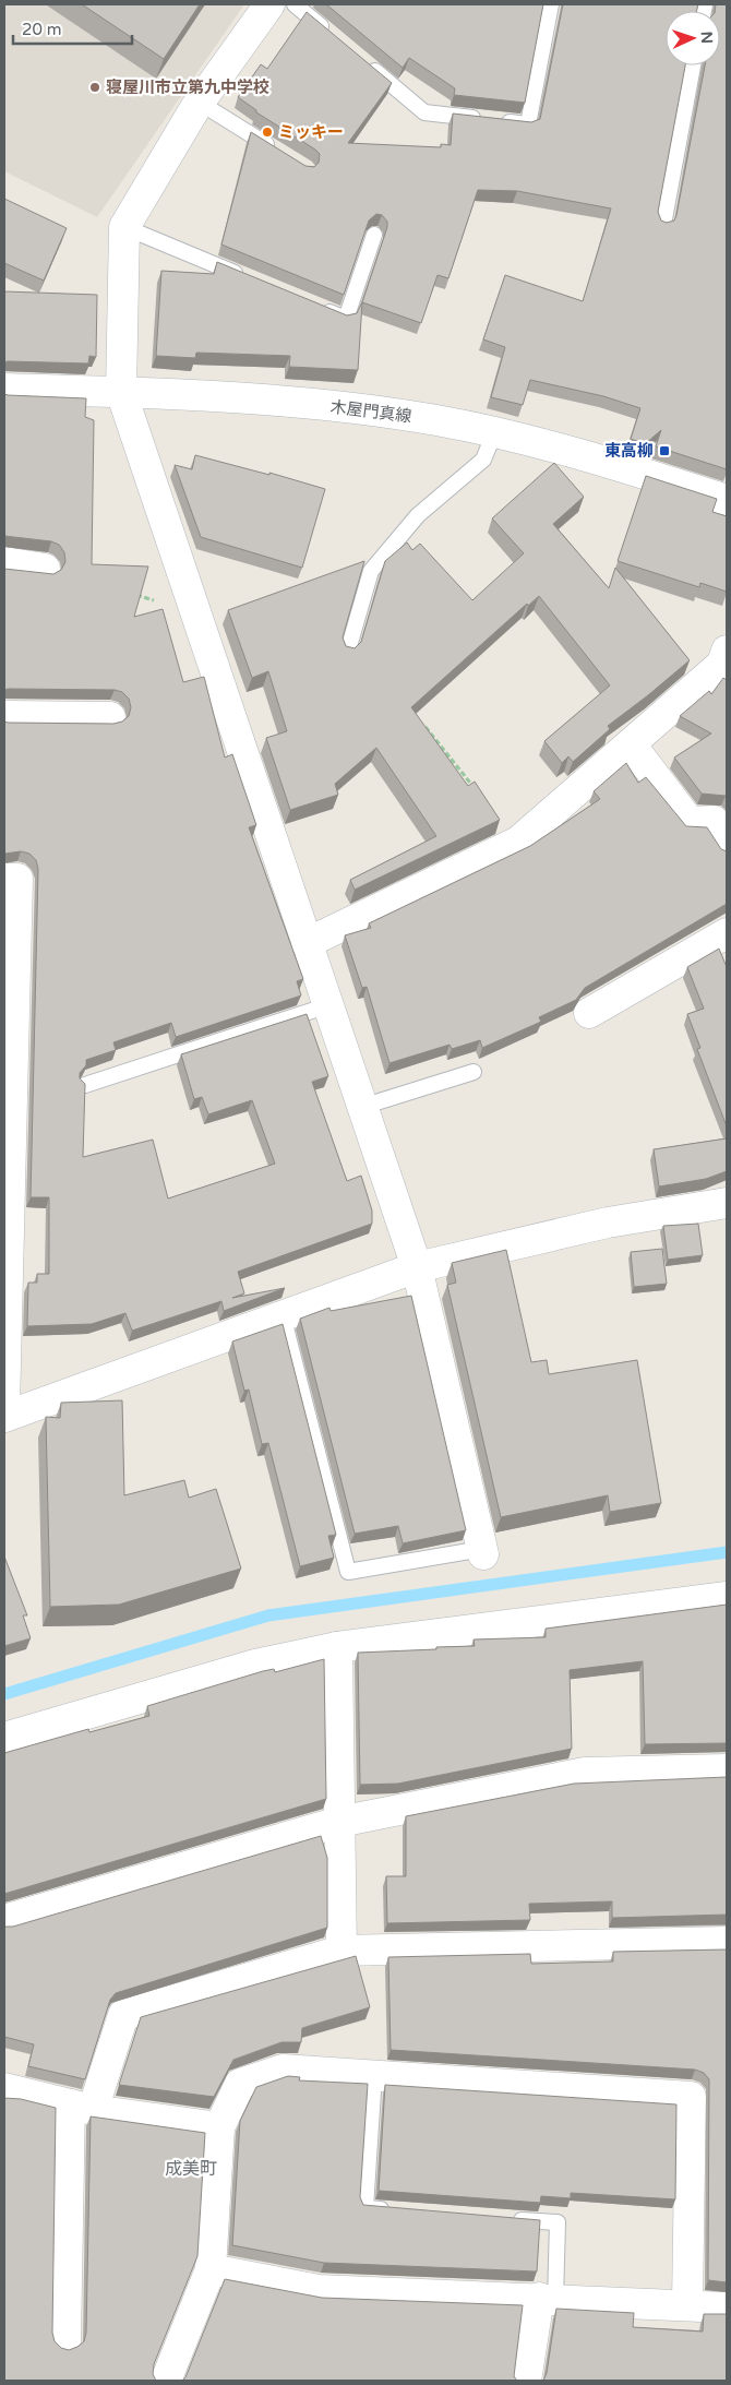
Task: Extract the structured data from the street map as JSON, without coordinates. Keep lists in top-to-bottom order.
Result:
{
  "streets": {
    "street": ["木屋門真線"]
  },
  "districts": ["成美町"],
  "places": {
    "other": ["寝屋川市立第九中学校", "ミッキー"],
    "transit": ["東高柳"]
  },
  "scale_bar": "20 m",
  "north": "right"
}
